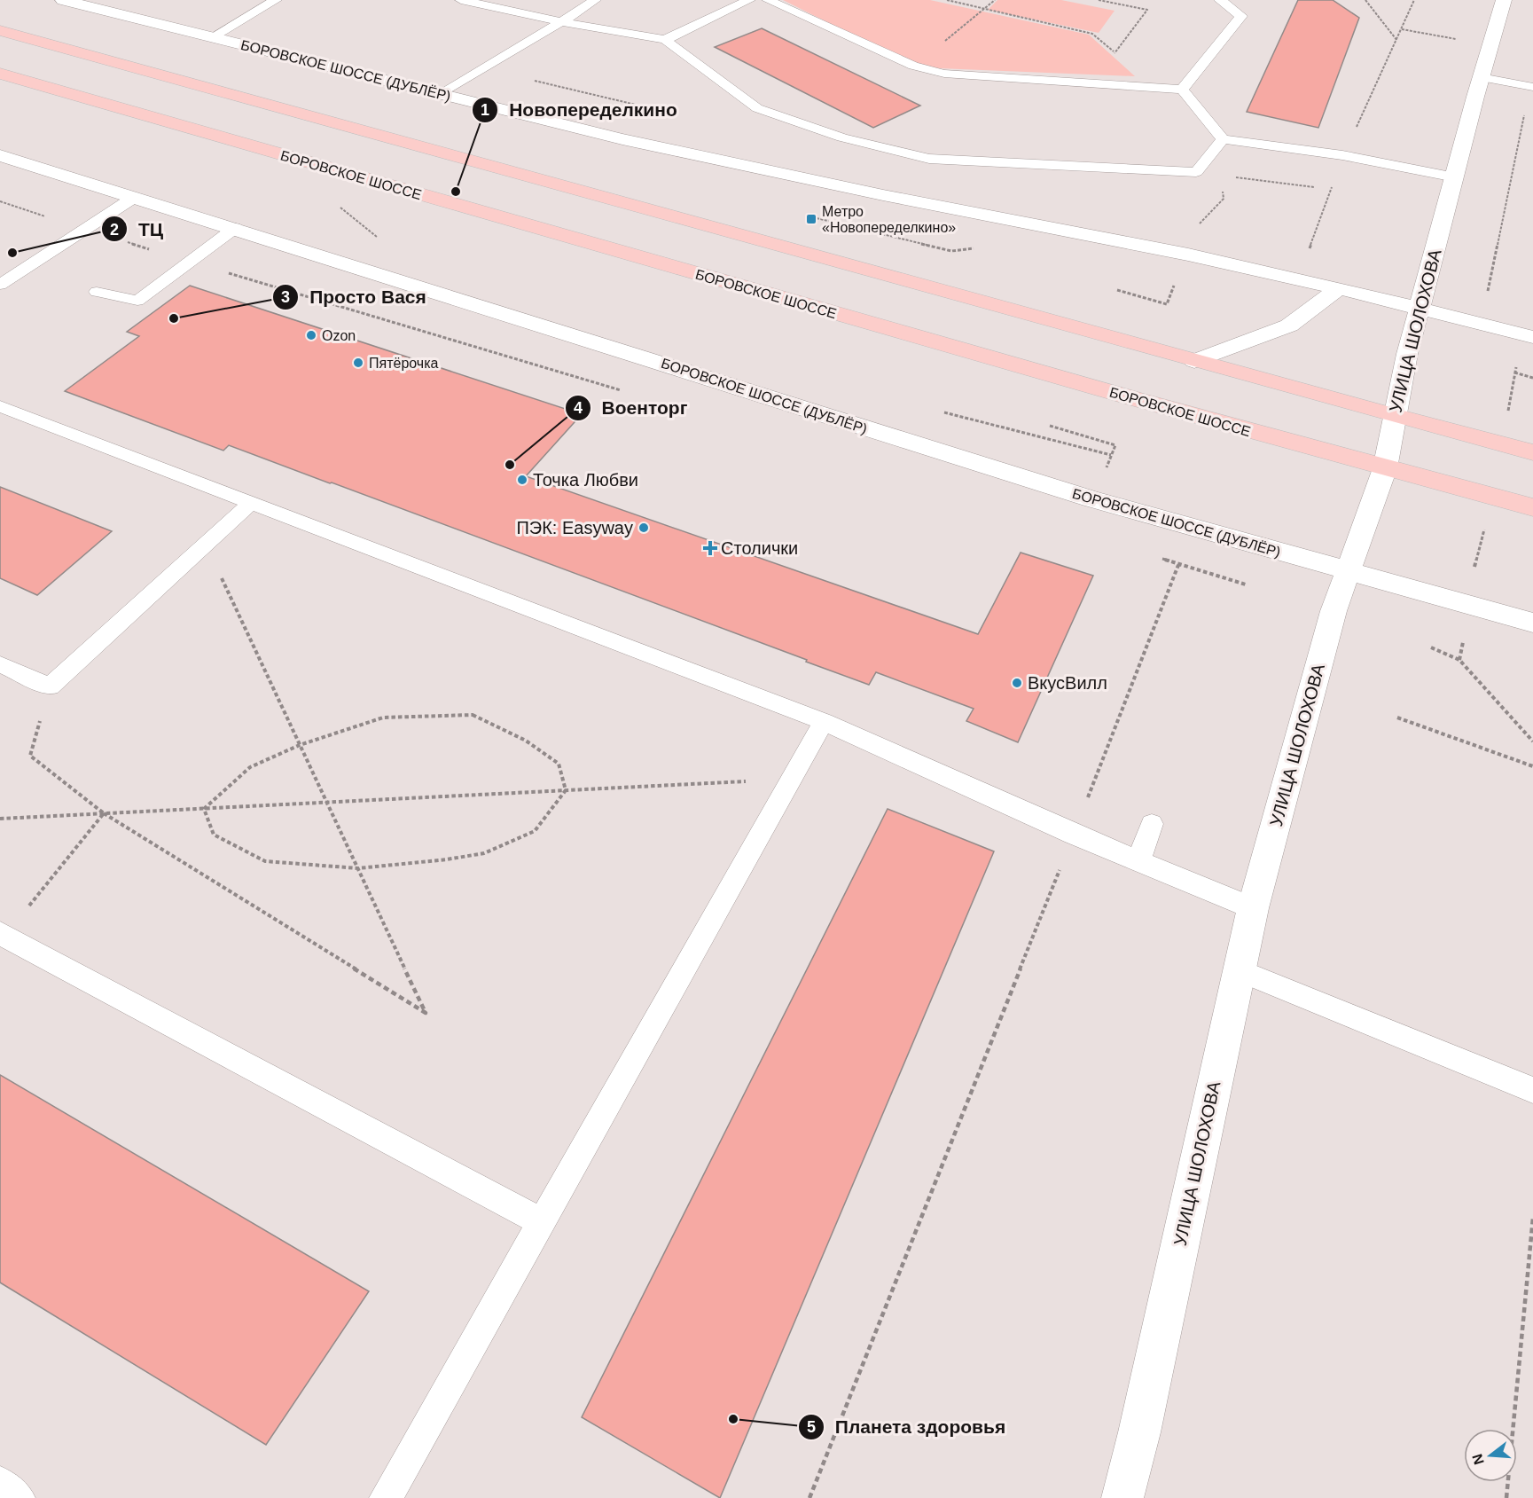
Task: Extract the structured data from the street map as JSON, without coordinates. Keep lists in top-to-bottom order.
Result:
{
  "streets": {
    "main road": ["БОРОВСКОЕ ШОССЕ"],
    "street": ["БОРОВСКОЕ ШОССЕ (ДУБЛЁР)", "УЛИЦА ШОЛОХОВА"]
  },
  "crossings": [
    ["БОРОВСКОЕ ШОССЕ (ДУБЛЁР)", "УЛИЦА ШОЛОХОВА"],
    ["БОРОВСКОЕ ШОССЕ", "УЛИЦА ШОЛОХОВА"]
  ],
  "places": {
    "other": [
      "Новопеределкино",
      "ТЦ",
      "Просто Вася",
      "Ozon",
      "Пятёрочка",
      "Военторг",
      "Точка Любви",
      "ПЭК: Easyway",
      "ВкусВилл",
      "Планета здоровья"
    ],
    "transit": ["Метро «Новопеределкино»"],
    "health": ["Столички"]
  },
  "north": "left"
}
